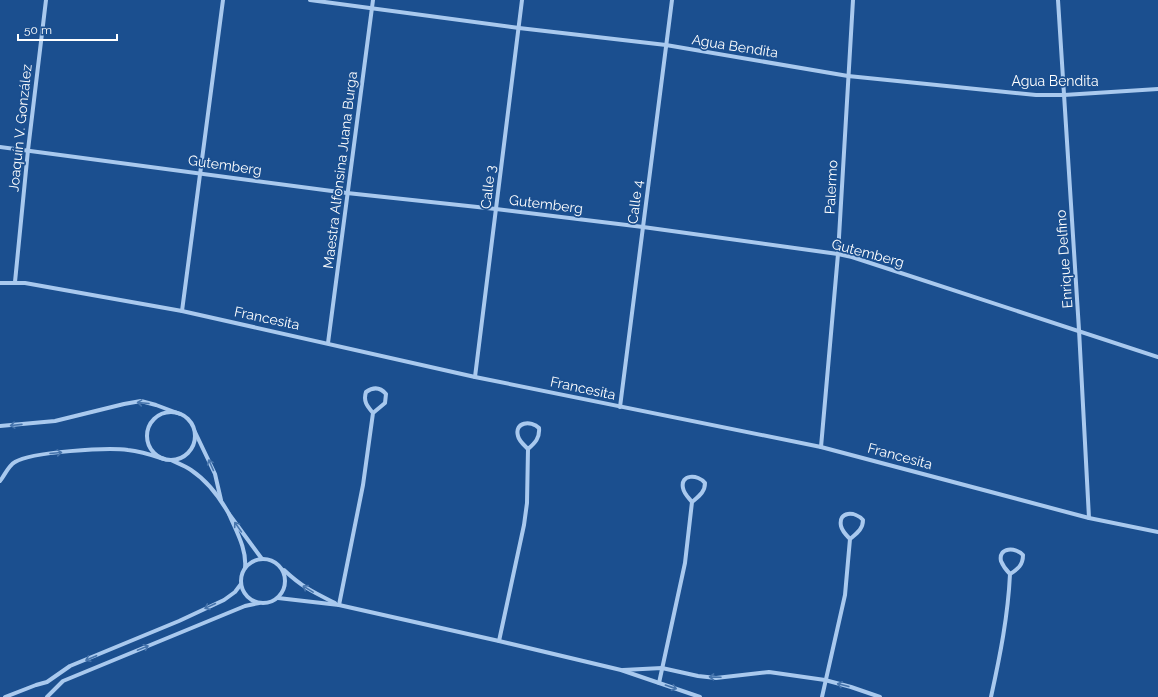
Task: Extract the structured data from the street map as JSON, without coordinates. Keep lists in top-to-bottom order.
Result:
{
  "streets": {
    "street": [
      "Agua Bendita",
      "Joaquín V. González",
      "Gutemberg",
      "Maestra Alfonsina Juana Burga",
      "Calle 3",
      "Palermo",
      "Calle 4",
      "Enrique Delfino",
      "Francesita"
    ]
  },
  "crossings": [
    ["Agua Bendita", "Maestra Alfonsina Juana Burga"],
    ["Agua Bendita", "Calle 3"],
    ["Agua Bendita", "Palermo"],
    ["Agua Bendita", "Calle 4"],
    ["Agua Bendita", "Enrique Delfino"],
    ["Joaquín V. González", "Gutemberg"],
    ["Joaquín V. González", "Francesita"],
    ["Gutemberg", "Maestra Alfonsina Juana Burga"],
    ["Gutemberg", "Calle 3"],
    ["Gutemberg", "Palermo"],
    ["Gutemberg", "Calle 4"],
    ["Gutemberg", "Enrique Delfino"],
    ["Maestra Alfonsina Juana Burga", "Francesita"],
    ["Calle 3", "Francesita"],
    ["Palermo", "Francesita"],
    ["Calle 4", "Francesita"],
    ["Enrique Delfino", "Francesita"]
  ],
  "scale_bar": "50 m"
}
